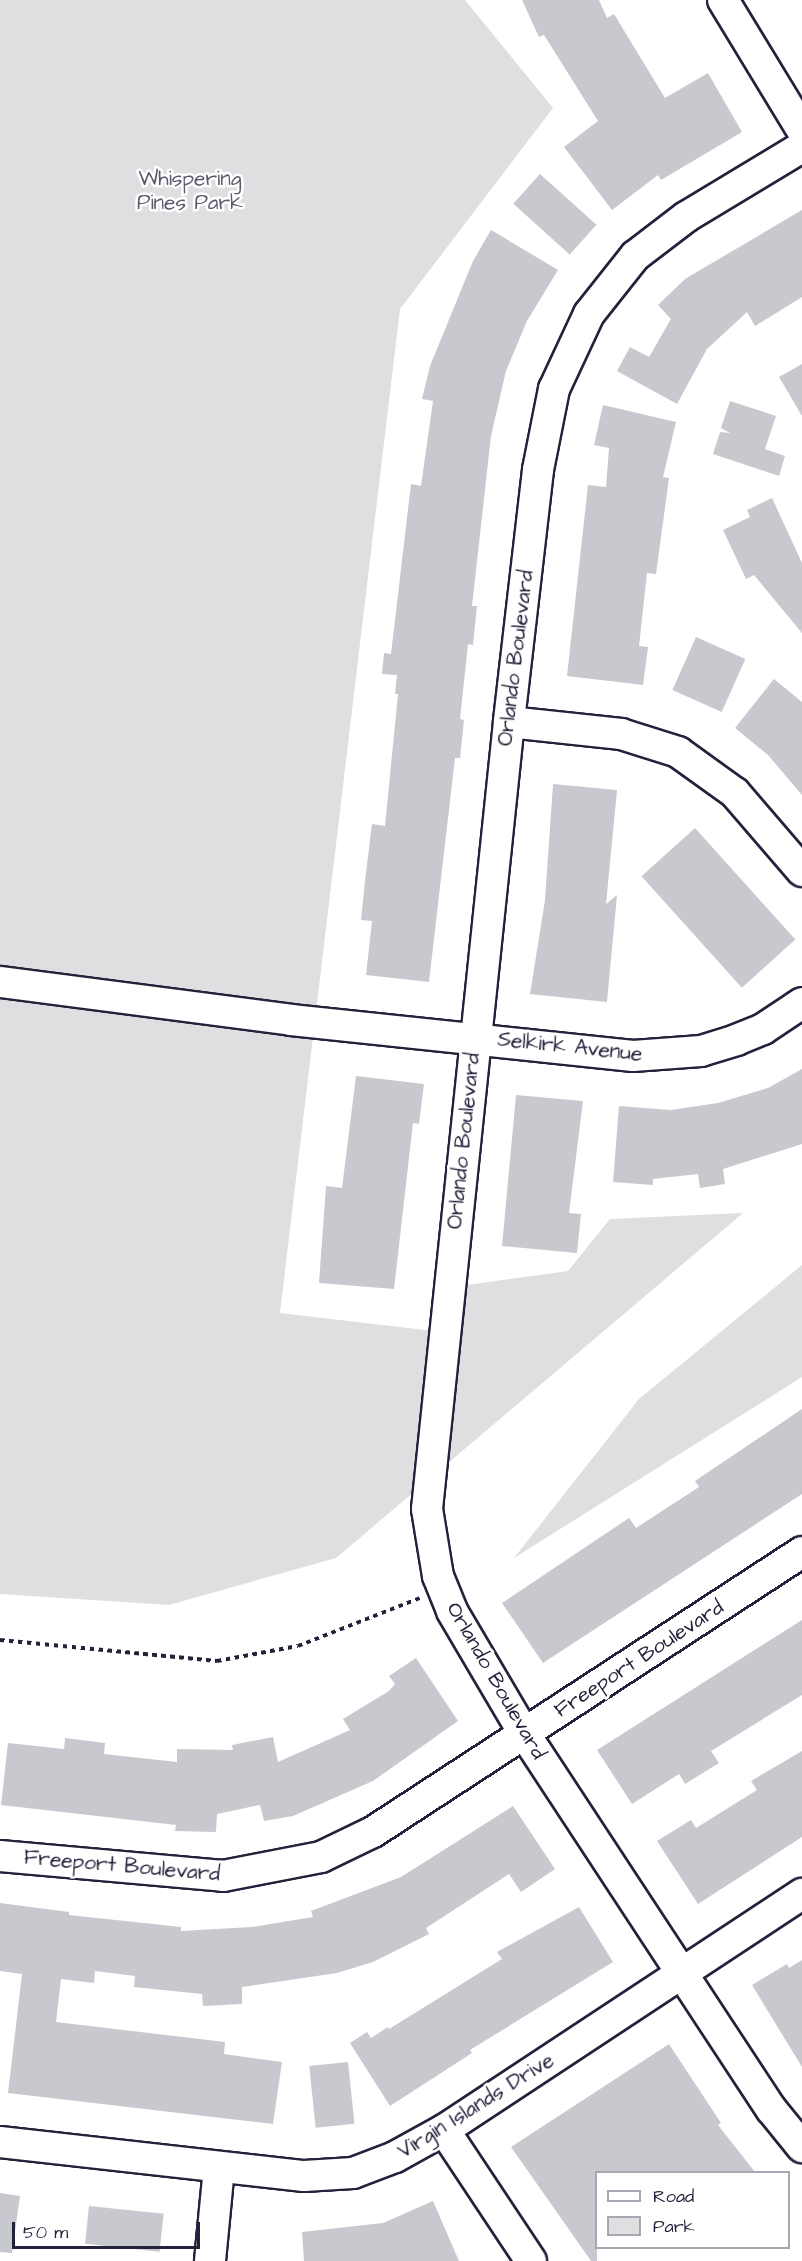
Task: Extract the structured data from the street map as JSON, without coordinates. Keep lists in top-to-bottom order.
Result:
{
  "streets": {
    "street": [
      "Orlando Boulevard",
      "Selkirk Avenue",
      "Freeport Boulevard",
      "Virgin Islands Drive"
    ]
  },
  "crossings": [
    ["Orlando Boulevard", "Selkirk Avenue"],
    ["Orlando Boulevard", "Freeport Boulevard"],
    ["Orlando Boulevard", "Virgin Islands Drive"]
  ],
  "parks": ["Whispering Pines Park"],
  "legend": ["Road", "Park"],
  "scale_bar": "50 m"
}
